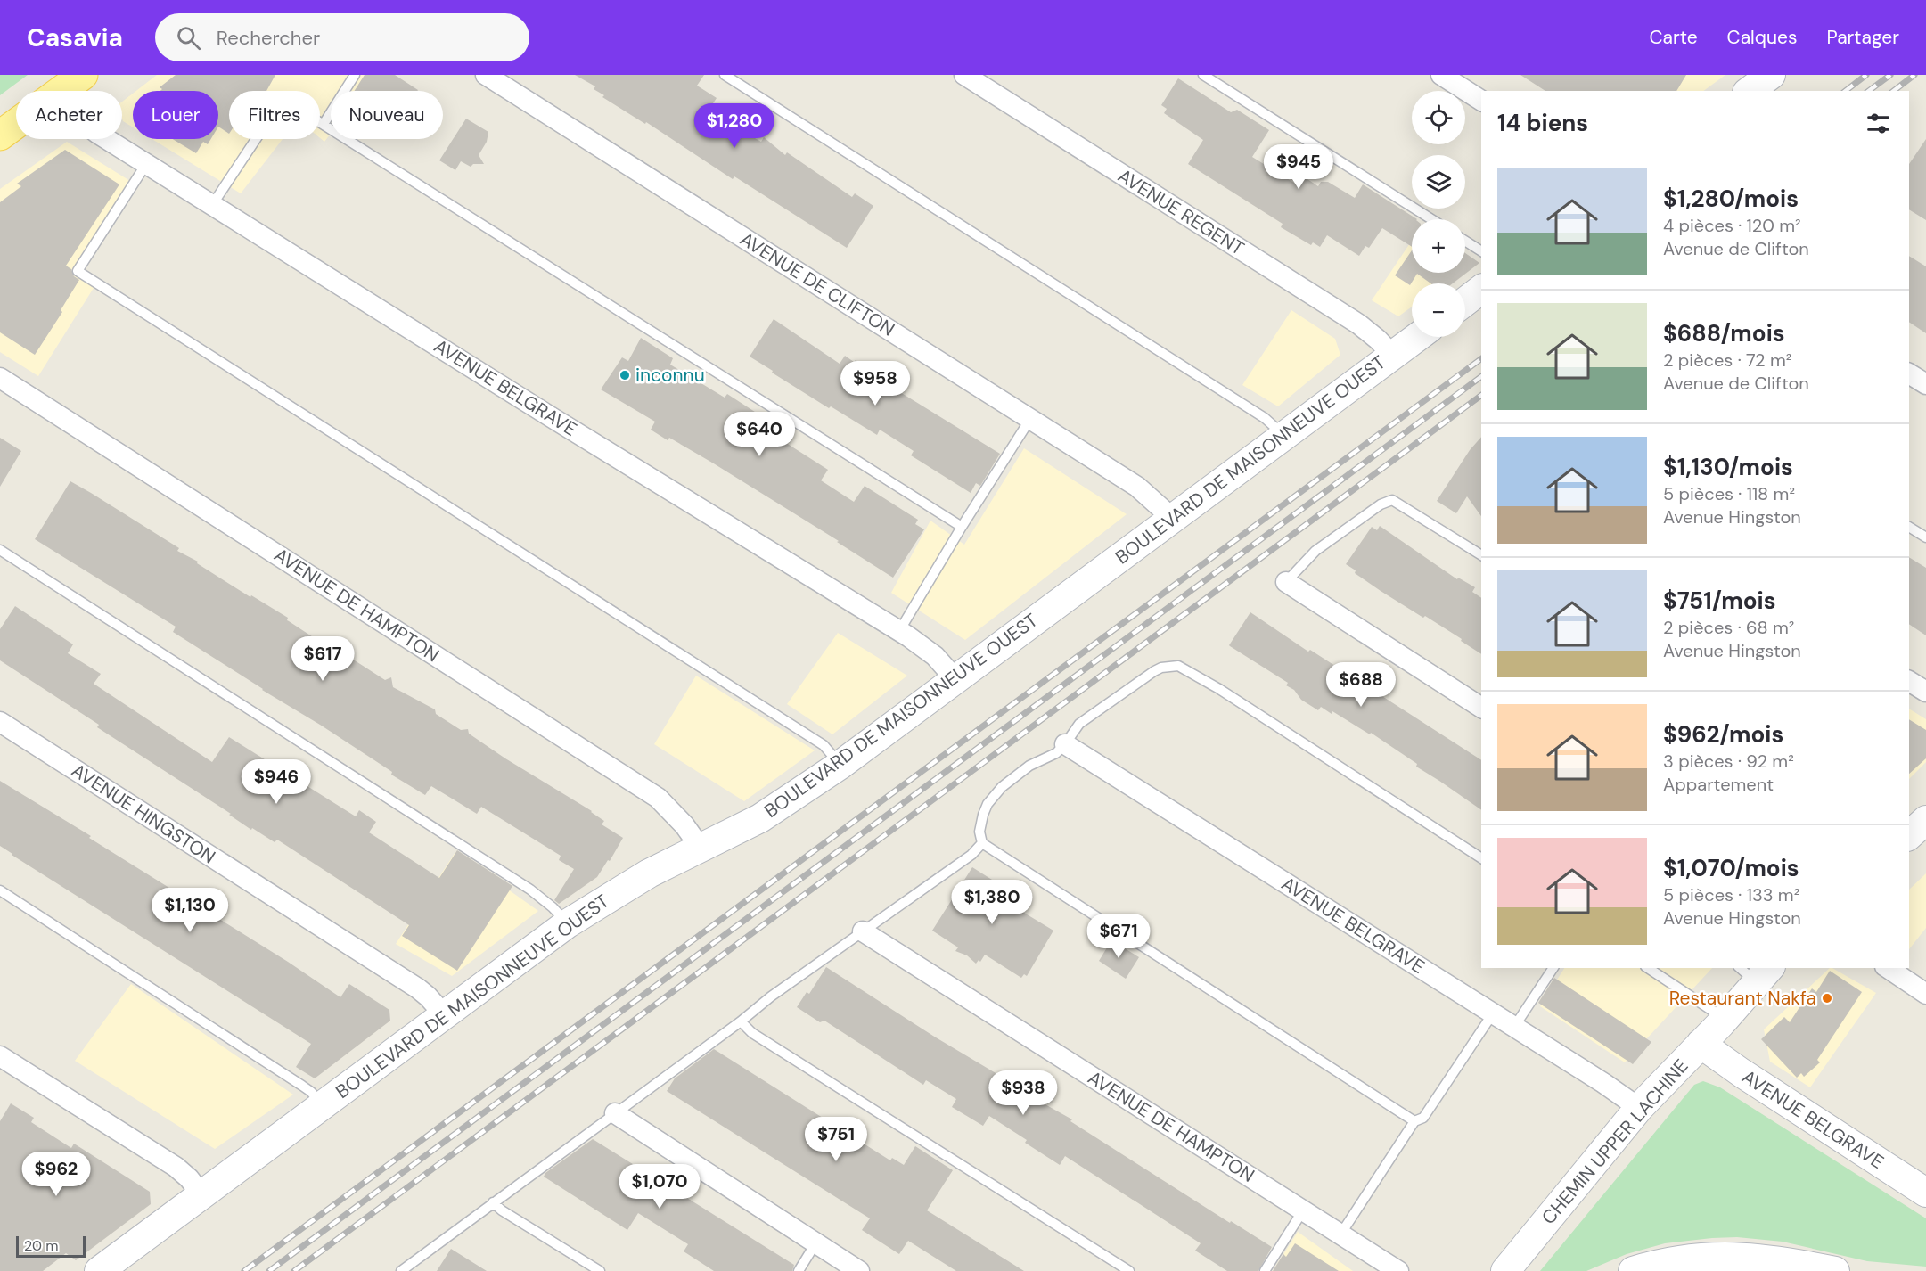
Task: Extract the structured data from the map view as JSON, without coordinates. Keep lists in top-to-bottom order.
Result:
{
  "streets": {
    "street": [
      "AVENUE REGENT",
      "AVENUE DE CLIFTON",
      "AVENUE BELGRAVE",
      "BOULEVARD DE MAISONNEUVE OUEST",
      "AVENUE DE HAMPTON",
      "AVENUE HINGSTON",
      "CHEMIN UPPER LACHINE"
    ]
  },
  "crossings": [
    ["AVENUE REGENT", "BOULEVARD DE MAISONNEUVE OUEST"],
    ["AVENUE DE CLIFTON", "BOULEVARD DE MAISONNEUVE OUEST"],
    ["AVENUE BELGRAVE", "BOULEVARD DE MAISONNEUVE OUEST"],
    ["AVENUE BELGRAVE", "CHEMIN UPPER LACHINE"],
    ["BOULEVARD DE MAISONNEUVE OUEST", "AVENUE DE HAMPTON"],
    ["BOULEVARD DE MAISONNEUVE OUEST", "AVENUE HINGSTON"]
  ],
  "places": ["inconnu", "Restaurant Nakfa"],
  "scale_bar": "20 m",
  "page": {
    "header": "Casavia",
    "search": "Rechercher",
    "nav": ["Carte", "Calques", "Partager"],
    "map_buttons": ["+", "−"],
    "chip": [
      "Acheter",
      "Louer",
      "Filtres",
      "Nouveau"
    ],
    "heading": "14 biens",
    "price": [
      "$1,280",
      "$945",
      "$958",
      "$640",
      "$617",
      "$688",
      "$946",
      "$1,380",
      "$1,130",
      "$671",
      "$938",
      "$751",
      "$962",
      "$1,070"
    ],
    "list": [
      {
        "name": "$1,280/mois",
        "note": "4 pièces · 120 m² · Avenue de Clifton"
      },
      {
        "name": "$688/mois",
        "note": "2 pièces · 72 m² · Avenue de Clifton"
      },
      {
        "name": "$1,130/mois",
        "note": "5 pièces · 118 m² · Avenue Hingston"
      },
      {
        "name": "$751/mois",
        "note": "2 pièces · 68 m² · Avenue Hingston"
      },
      {
        "name": "$962/mois",
        "note": "3 pièces · 92 m² · Appartement"
      },
      {
        "name": "$1,070/mois",
        "note": "5 pièces · 133 m² · Avenue Hingston"
      }
    ],
    "scale": "20 m"
  }
}
